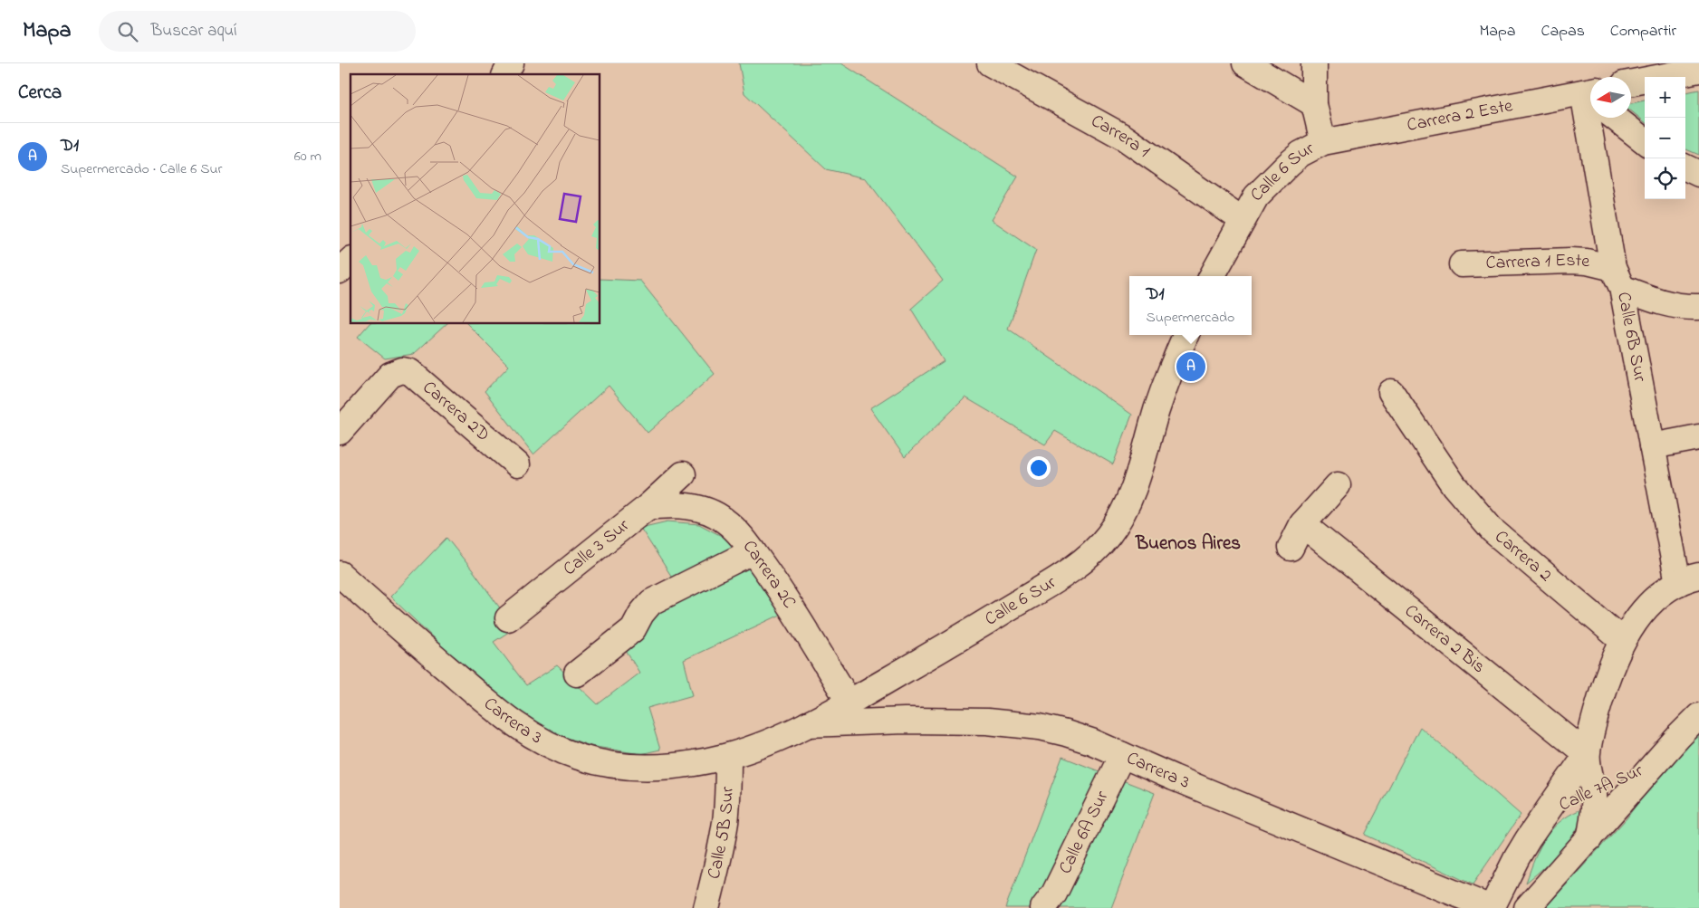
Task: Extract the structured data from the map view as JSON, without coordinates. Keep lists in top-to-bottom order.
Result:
{
  "streets": {
    "street": [
      "Carrera 2 Este",
      "Carrera 1",
      "Calle 6 Sur",
      "Carrera 1 Este",
      "Calle 6B Sur",
      "Carrera 2D",
      "Calle 3 Sur",
      "Carrera 2",
      "Carrera 2C",
      "Carrera 2 Bis",
      "Carrera 3",
      "Calle 7A Sur",
      "Calle 5B Sur",
      "Calle 6A Sur"
    ]
  },
  "crossings": [
    ["Carrera 2 Este", "Calle 6 Sur"],
    ["Carrera 1", "Calle 6 Sur"],
    ["Calle 6 Sur", "Carrera 2C"],
    ["Calle 6 Sur", "Carrera 3"],
    ["Calle 6 Sur", "Calle 5B Sur"],
    ["Carrera 1 Este", "Calle 6B Sur"],
    ["Calle 3 Sur", "Carrera 2C"],
    ["Carrera 3", "Calle 7A Sur"],
    ["Carrera 3", "Calle 5B Sur"],
    ["Carrera 3", "Calle 6A Sur"]
  ],
  "districts": ["Buenos Aires"],
  "north": "left",
  "page": {
    "header": "Mapa",
    "search": "Buscar aquí",
    "nav": ["Mapa", "Capas", "Compartir"],
    "heading": "Cerca",
    "map_buttons": ["+", "−"],
    "list": [
      {
        "mark": "A",
        "name": "D1",
        "note": "Supermercado · Calle 6 Sur",
        "value": "60 m"
      }
    ],
    "popup": ["D1", "Supermercado"],
    "pins": "A"
  }
}
